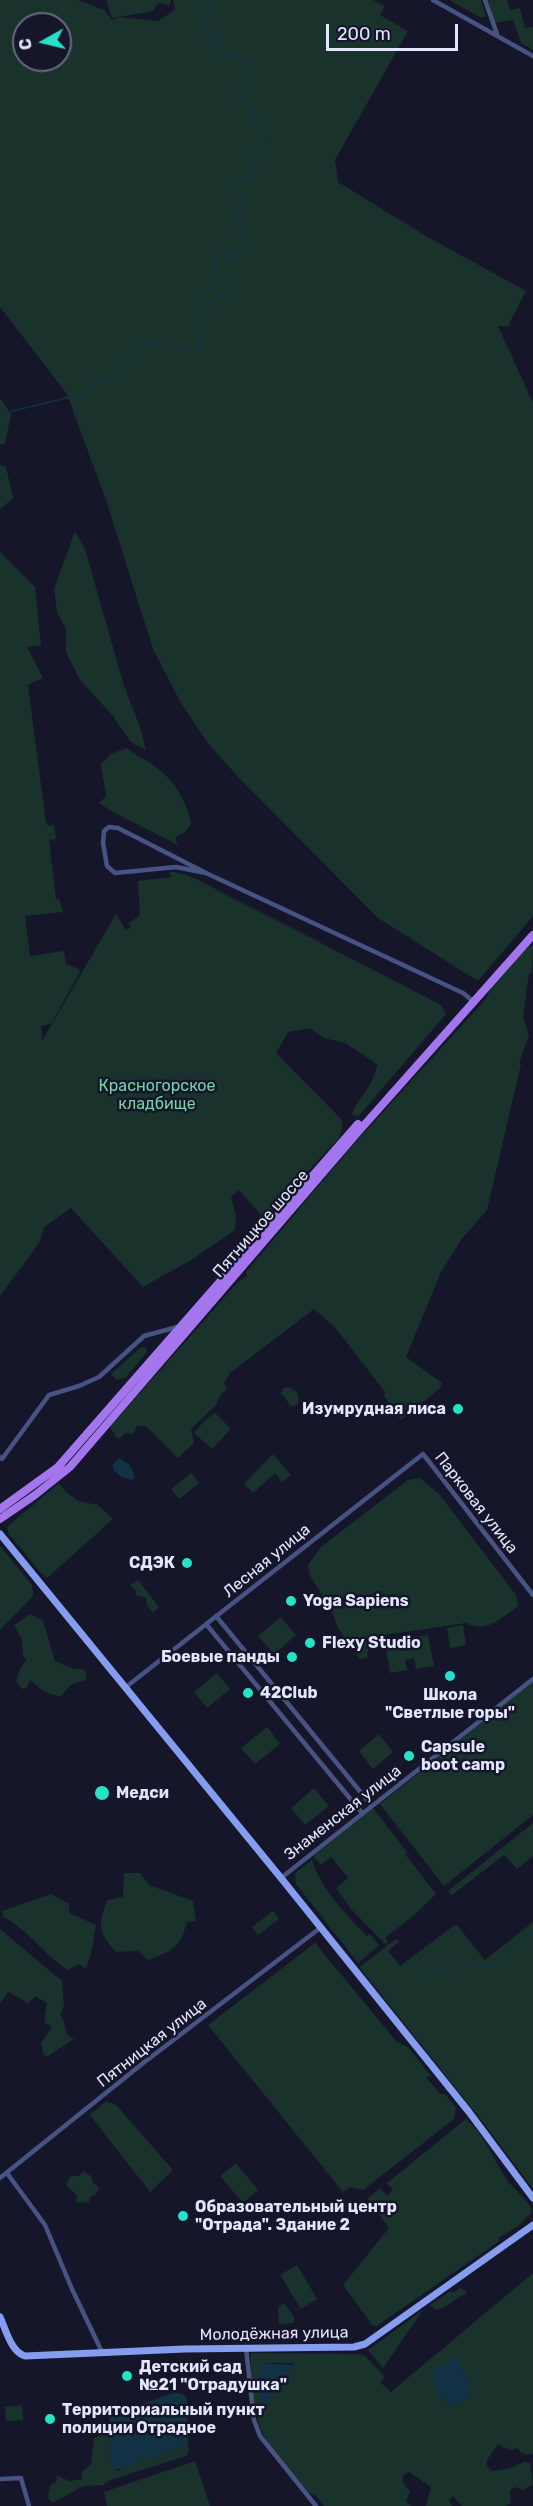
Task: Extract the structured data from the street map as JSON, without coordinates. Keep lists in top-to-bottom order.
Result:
{
  "streets": {
    "main road": ["Пятницкое шоссе"],
    "street": [
      "Парковая улица",
      "Лесная улица",
      "Знаменская улица",
      "Пятницкая улица",
      "Молодёжная улица"
    ]
  },
  "crossings": [
    ["Парковая улица", "Лесная улица"]
  ],
  "parks": ["Красногорское кладбище"],
  "places": [
    "Изумрудная лиса",
    "СДЭК",
    "Yoga Sapiens",
    "Flexy Studio",
    "Боевые панды",
    "Школа \"Светлые горы\"",
    "42Club",
    "Capsule boot camp",
    "Медси",
    "Образовательный центр \"Отрада\". Здание 2",
    "Детский сад №21 \"Отрадушка\"",
    "Территориальный пункт полиции Отрадное"
  ],
  "scale_bar": "200 m",
  "north": "left"
}
